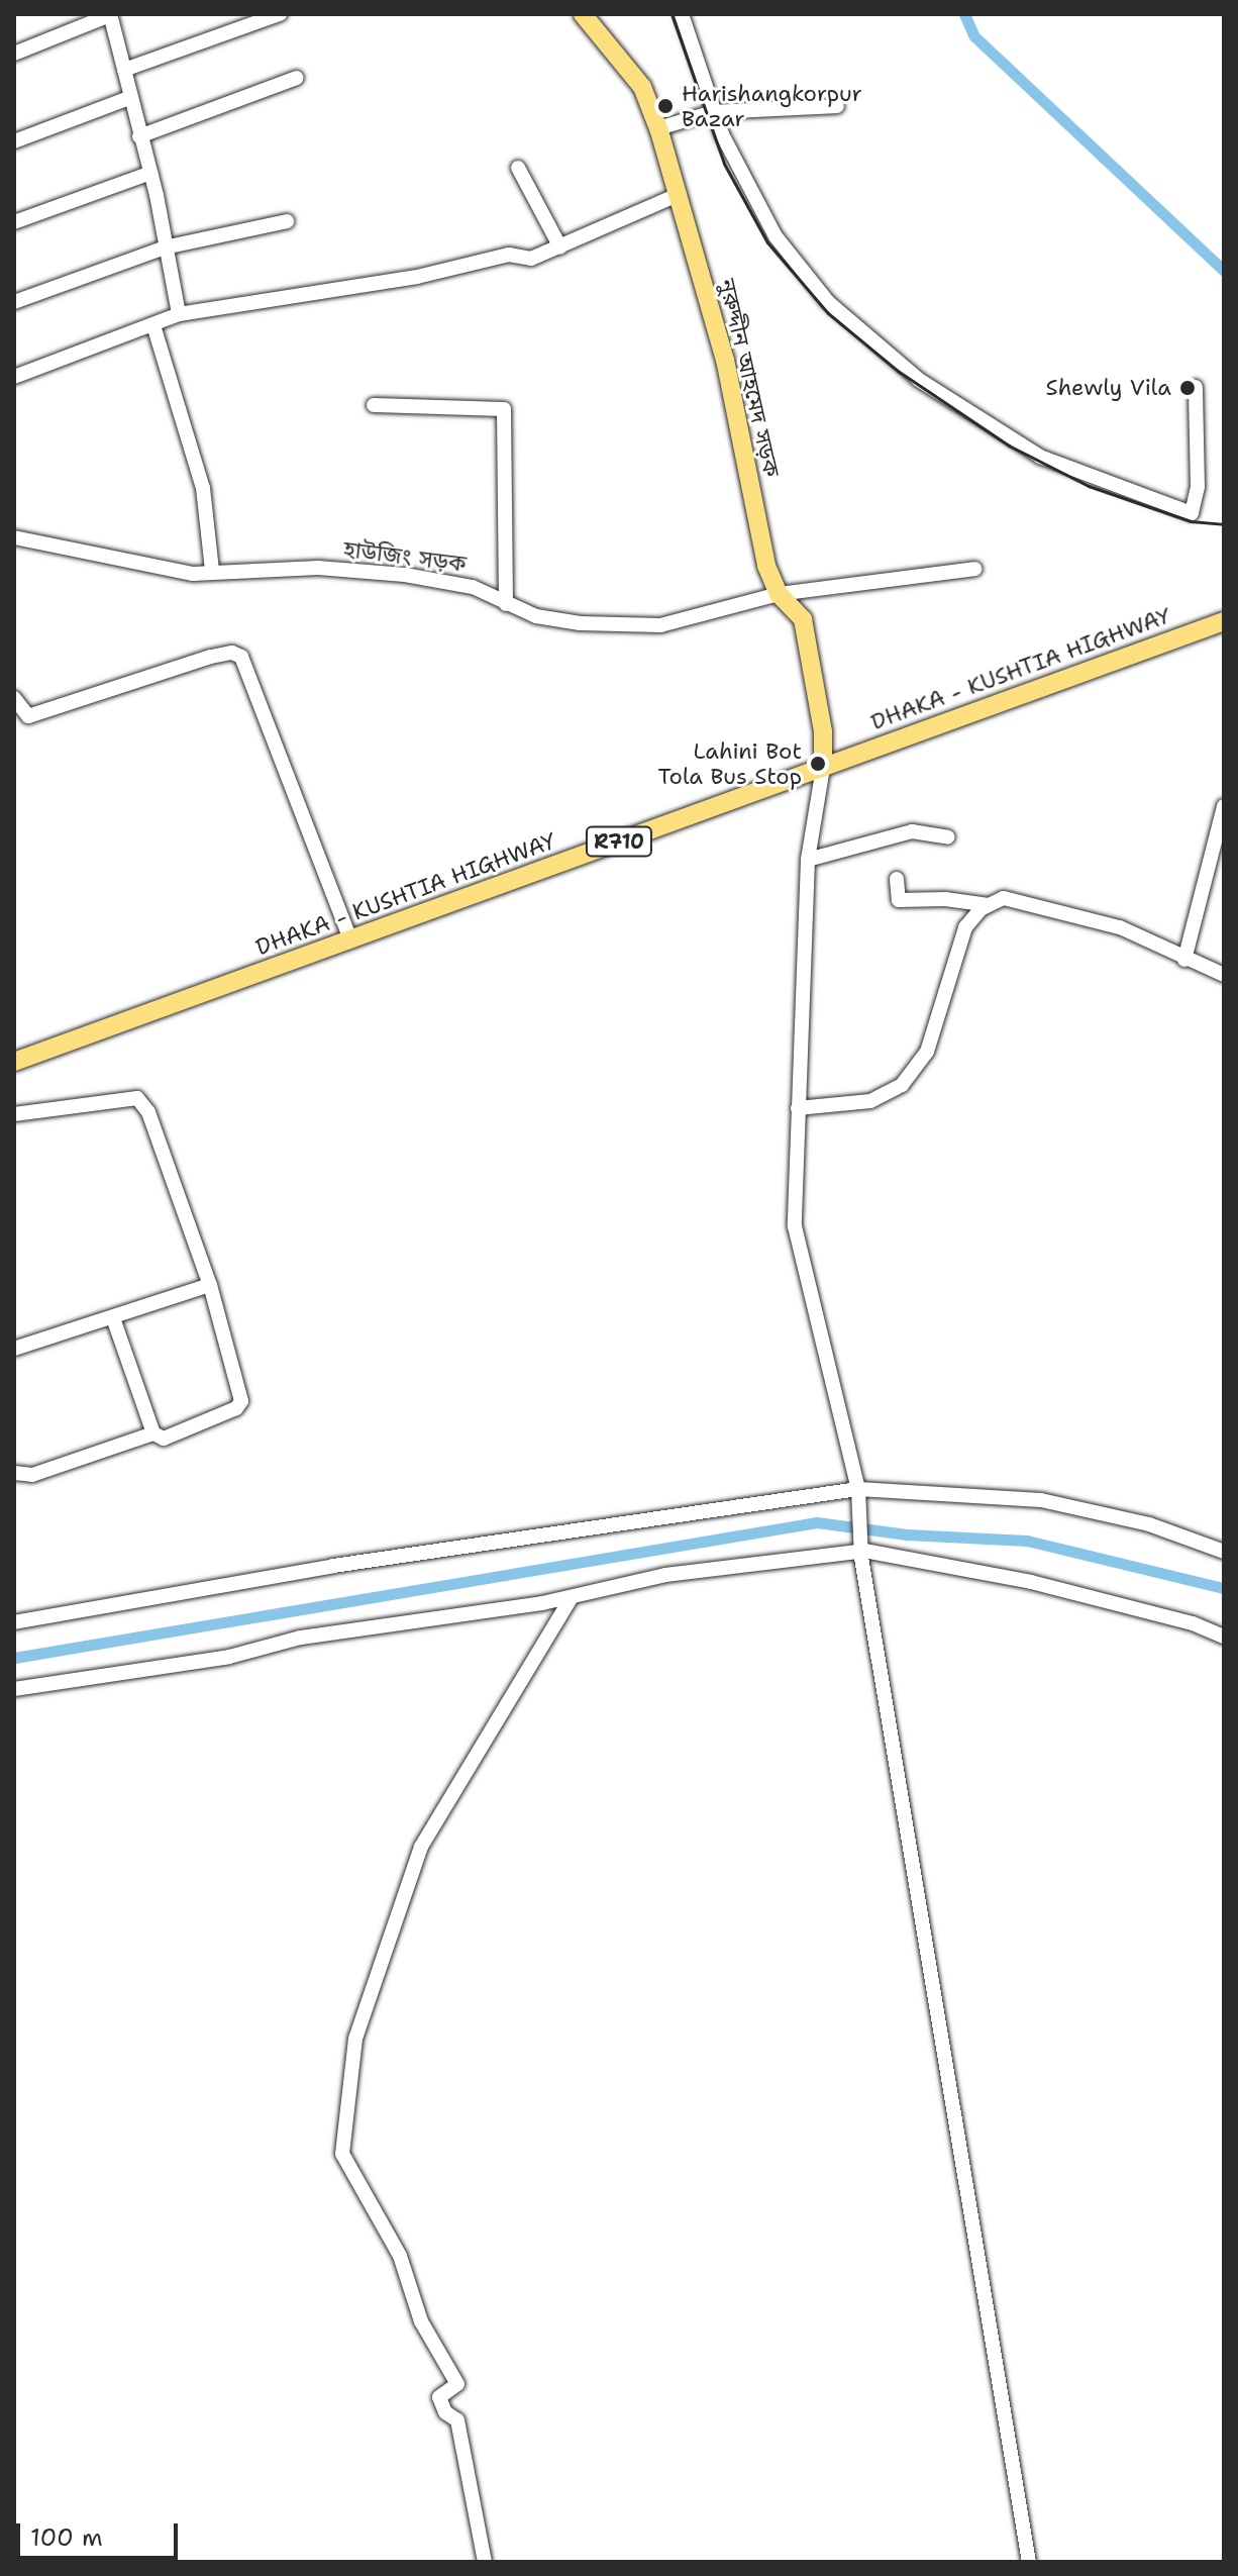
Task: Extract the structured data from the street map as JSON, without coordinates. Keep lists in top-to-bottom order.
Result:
{
  "streets": {
    "main road": ["নুরুদ্দীন আহমেদ সড়ক", "DHAKA - KUSHTIA HIGHWAY", "R710"],
    "street": ["হাউজিং সড়ক"]
  },
  "crossings": [
    ["নুরুদ্দীন আহমেদ সড়ক", "হাউজিং সড়ক"],
    ["নুরুদ্দীন আহমেদ সড়ক", "DHAKA - KUSHTIA HIGHWAY"]
  ],
  "places": ["Harishangkorpur Bazar", "Shewly Vila", "Lahini Bot Tola Bus Stop"],
  "scale_bar": "100 m"
}
